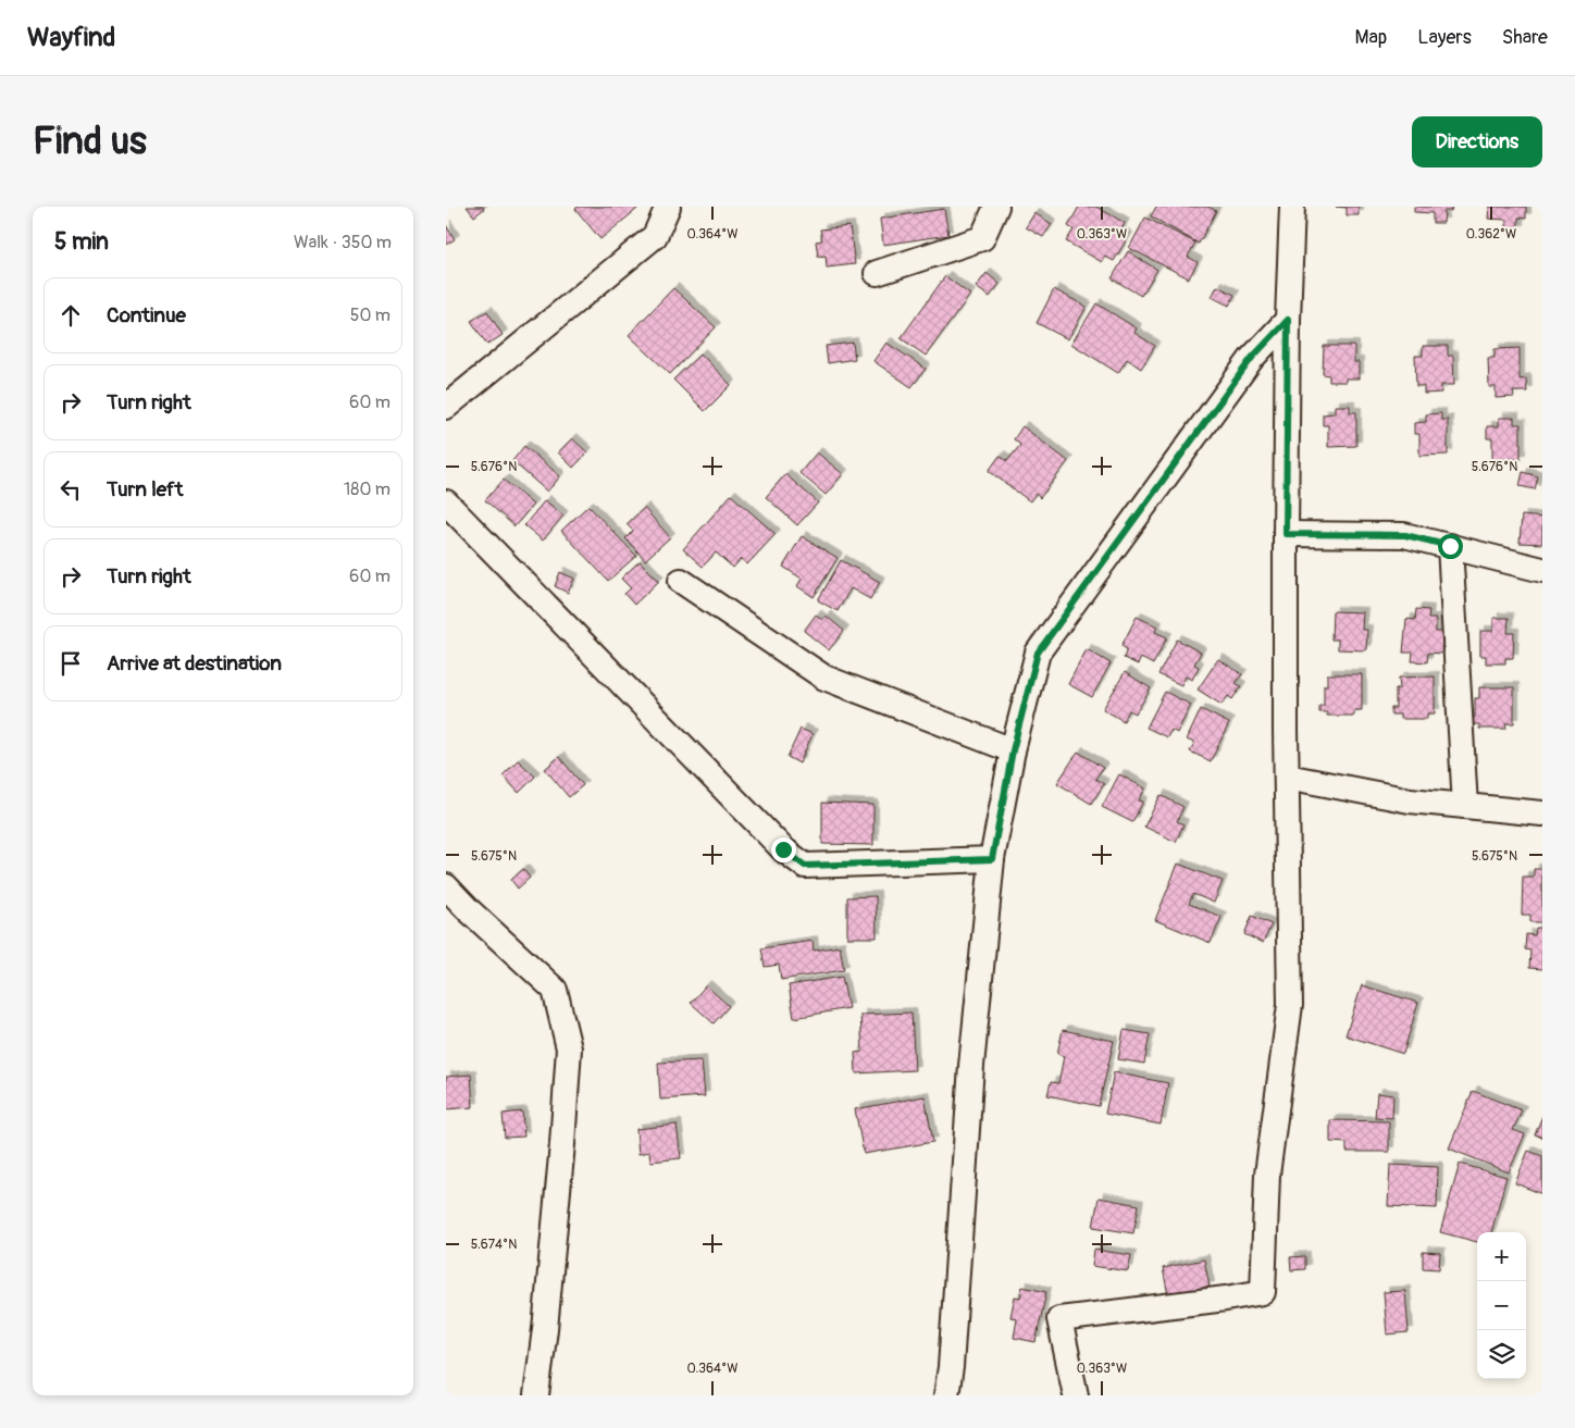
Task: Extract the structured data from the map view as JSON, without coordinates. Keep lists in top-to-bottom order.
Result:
{
  "page": {
    "header": "Wayfind",
    "nav": ["Map", "Layers", "Share"],
    "buttons": "Directions",
    "title": "Find us",
    "heading": ["5 min", "Walk · 350 m"],
    "list": [
      ["Continue", "50 m"],
      ["Turn right", "60 m"],
      ["Turn left", "180 m"],
      ["Turn right", "60 m"],
      "Arrive at destination"
    ],
    "map_buttons": ["+", "−"]
  },
  "coordinates": [
    "0.364°W",
    "0.363°W",
    "0.362°W",
    "5.676°N",
    "5.675°N",
    "5.674°N"
  ]
}
